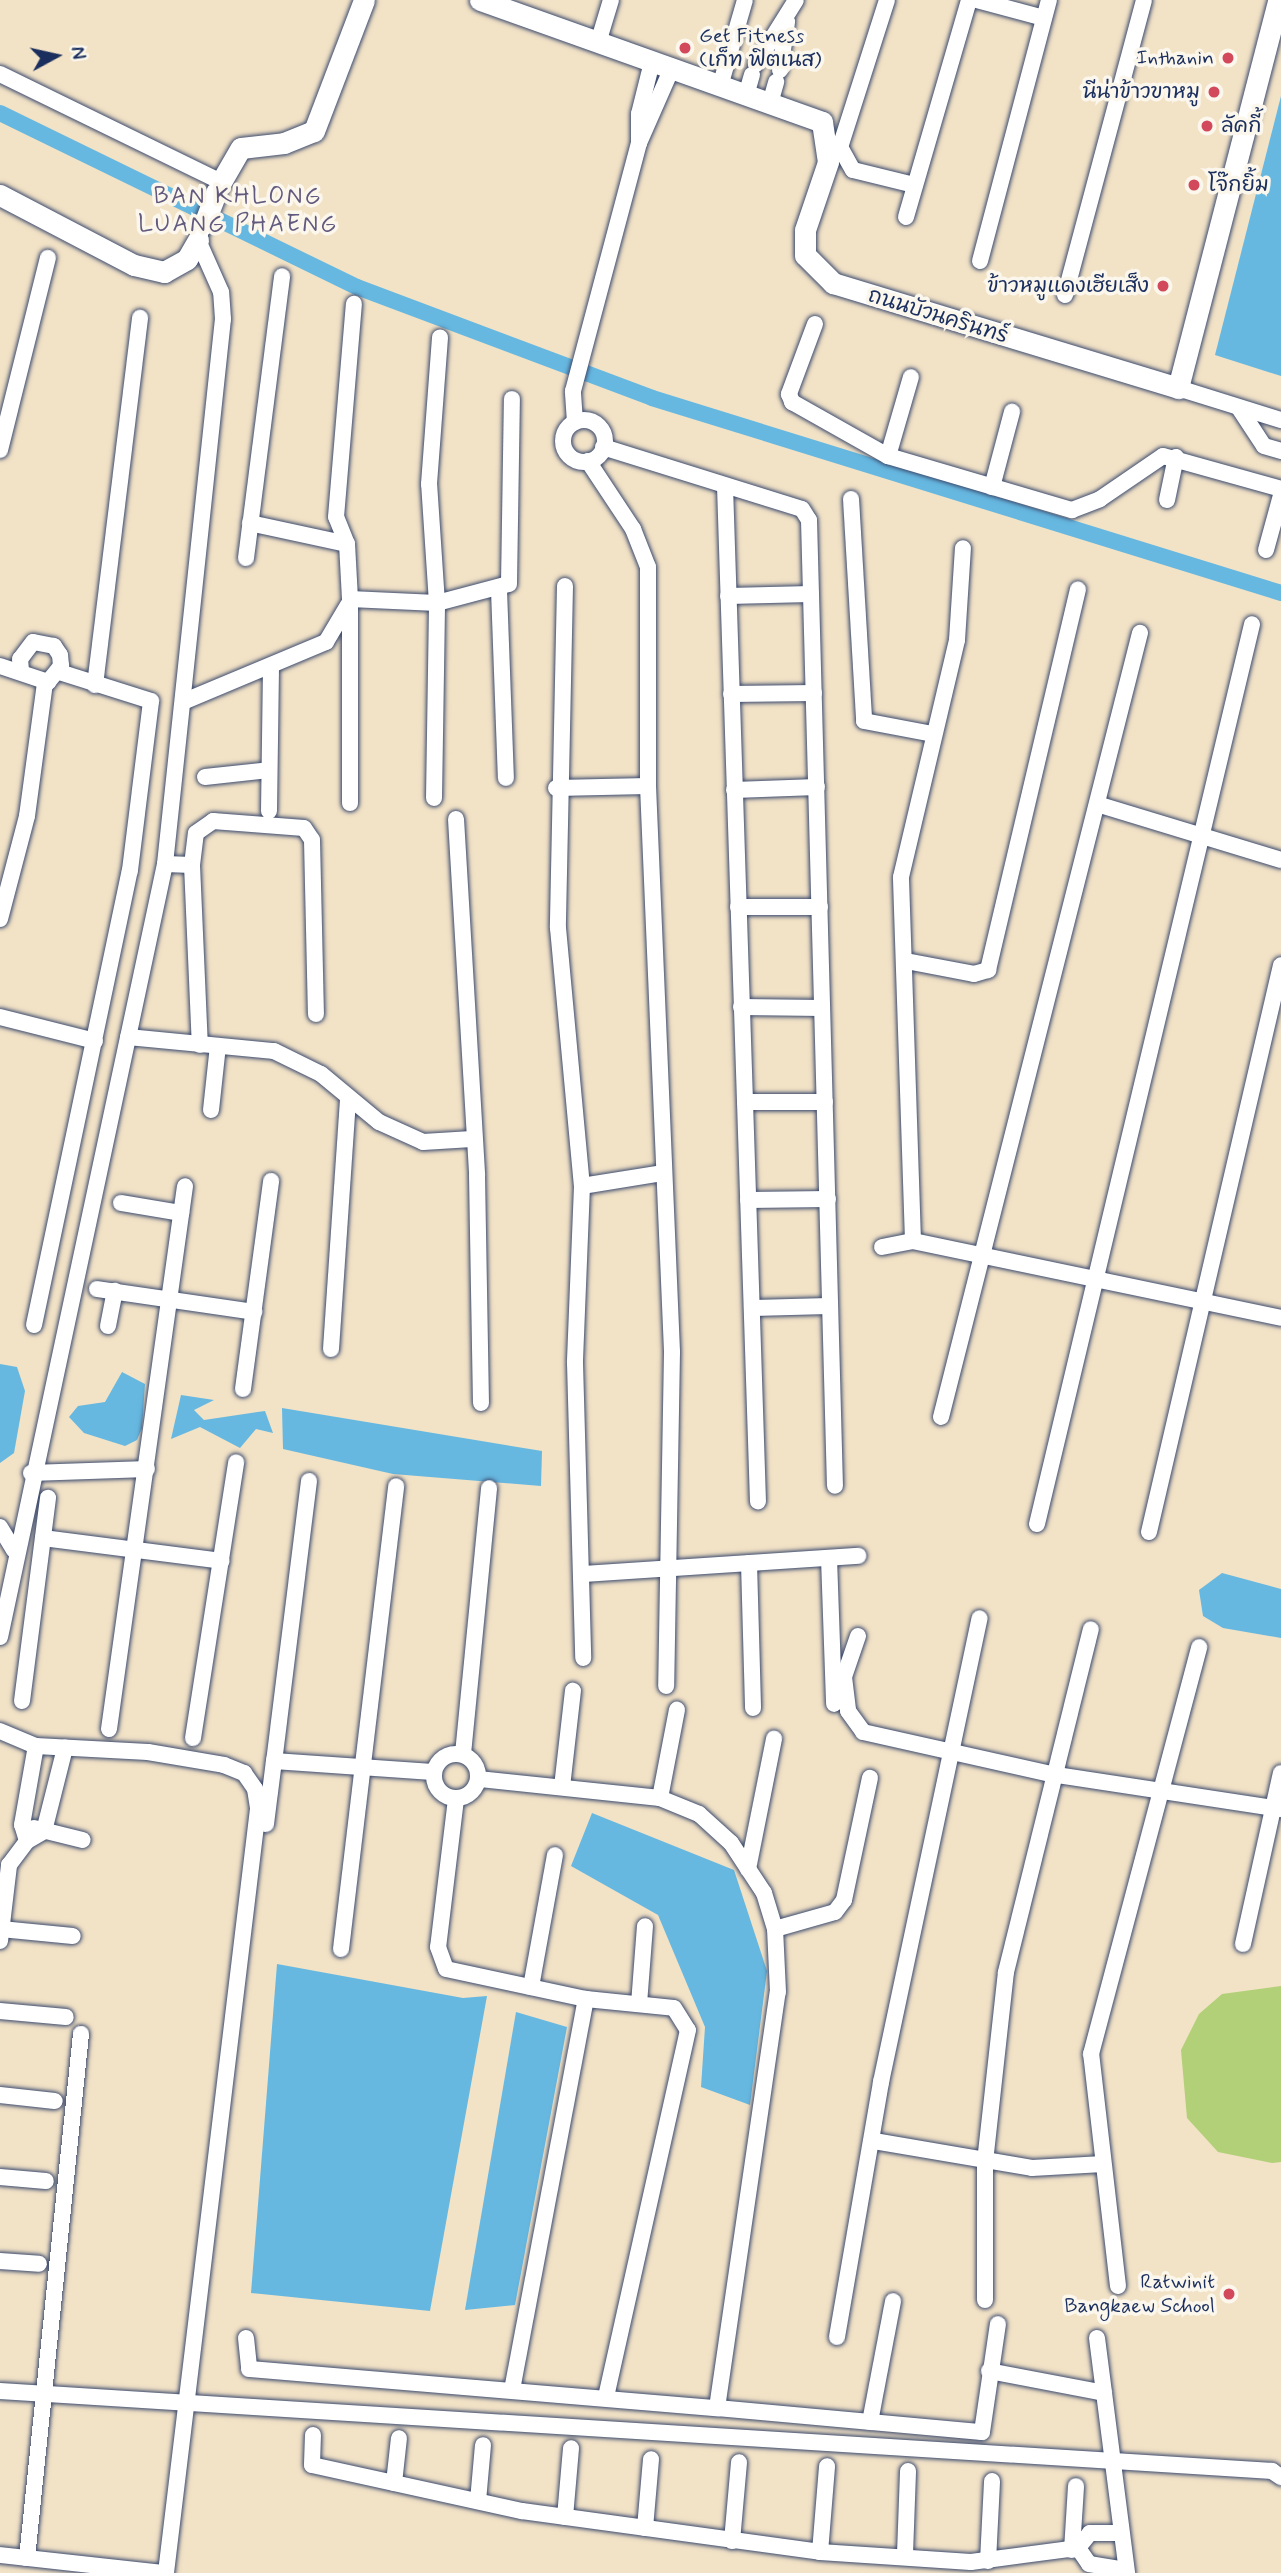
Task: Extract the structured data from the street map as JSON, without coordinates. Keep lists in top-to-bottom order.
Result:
{
  "streets": {
    "street": ["ถนนบัวนครินทร์"]
  },
  "districts": ["BAN KHLONG LUANG PHAENG"],
  "places": [
    "Get Fitness (เก็ท ฟิตเนส)",
    "Inthanin",
    "นีน่าข้าวขาหมู",
    "ลัคกี้",
    "โจ๊กยิ้ม",
    "ข้าวหมูแดงเฮียเส็ง",
    "Ratwinit Bangkaew School"
  ],
  "north": "right"
}
